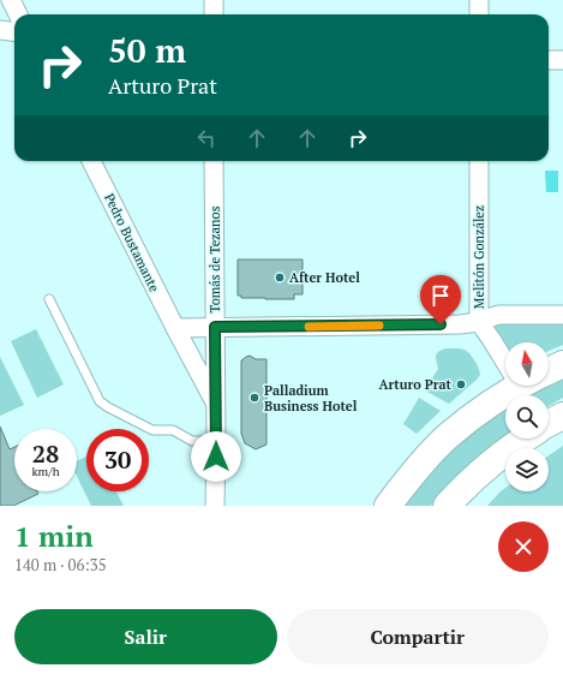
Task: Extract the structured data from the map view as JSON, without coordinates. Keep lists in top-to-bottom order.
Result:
{
  "streets": {
    "street": ["Pedro Bustamante", "Melitón González", "Tomás de Tezanos"]
  },
  "crossings": [
    ["Pedro Bustamante", "Tomás de Tezanos"]
  ],
  "places": ["After Hotel", "Arturo Prat", "Palladium Business Hotel"],
  "north": "top",
  "page": {
    "turn": ["50 m", "Arturo Prat"],
    "speed": "28 km/h",
    "limit": "30",
    "heading": ["1 min", "140 m · 06:35"],
    "buttons": ["Salir", "Compartir"]
  }
}
